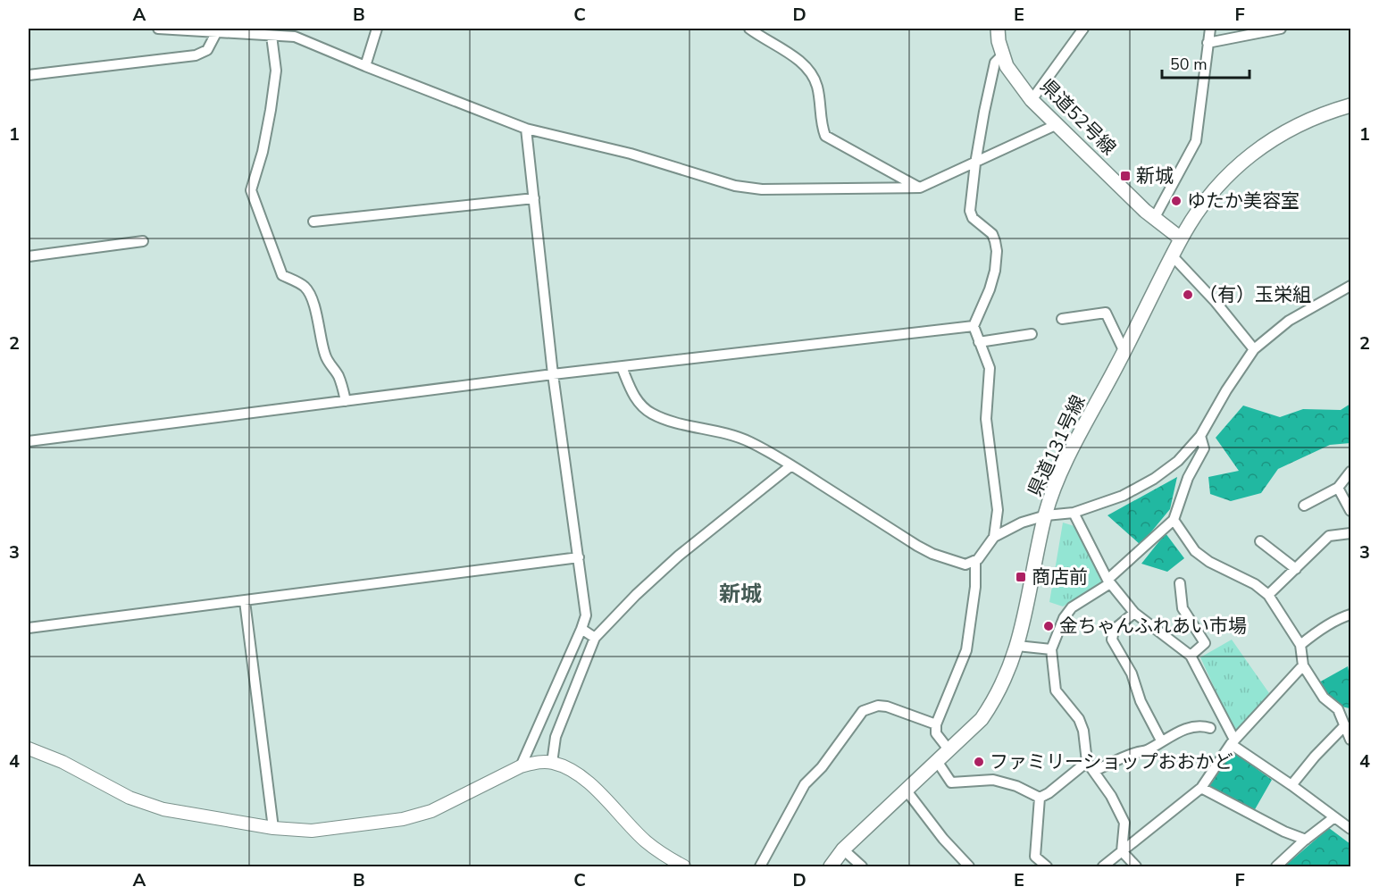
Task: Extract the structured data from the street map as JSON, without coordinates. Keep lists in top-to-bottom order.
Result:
{
  "streets": {
    "main road": ["県道52号線", "県道131号線"]
  },
  "crossings": [
    ["県道52号線", "県道131号線"]
  ],
  "districts": ["新城"],
  "places": {
    "transit": ["新城", "商店前"],
    "other": [
      "ゆたか美容室",
      "（有）玉栄組",
      "金ちゃんふれあい市場",
      "ファミリーショップおおかど"
    ]
  },
  "scale_bar": "50 m",
  "grid": {
    "columns": [
      "A",
      "B",
      "C",
      "D",
      "E",
      "F"
    ],
    "rows": [
      "1",
      "2",
      "3",
      "4"
    ]
  }
}
